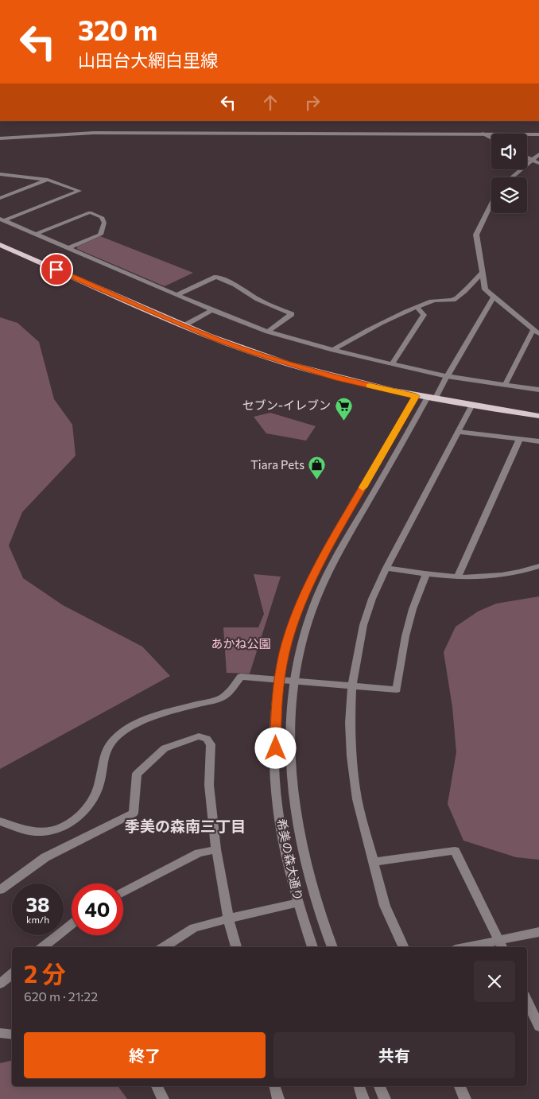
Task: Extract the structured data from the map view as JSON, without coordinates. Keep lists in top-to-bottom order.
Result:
{
  "streets": {
    "street": ["希美の森大通り"]
  },
  "districts": ["季美の森南三丁目"],
  "parks": ["あかね公園"],
  "places": {
    "supermarket": ["セブン-イレブン"],
    "shop": ["Tiara Pets"]
  },
  "page": {
    "turn": ["320 m", "山田台大網白里線"],
    "speed": "38 km/h",
    "limit": "40",
    "heading": ["2 分", "620 m · 21:22"],
    "buttons": ["終了", "共有"]
  }
}
